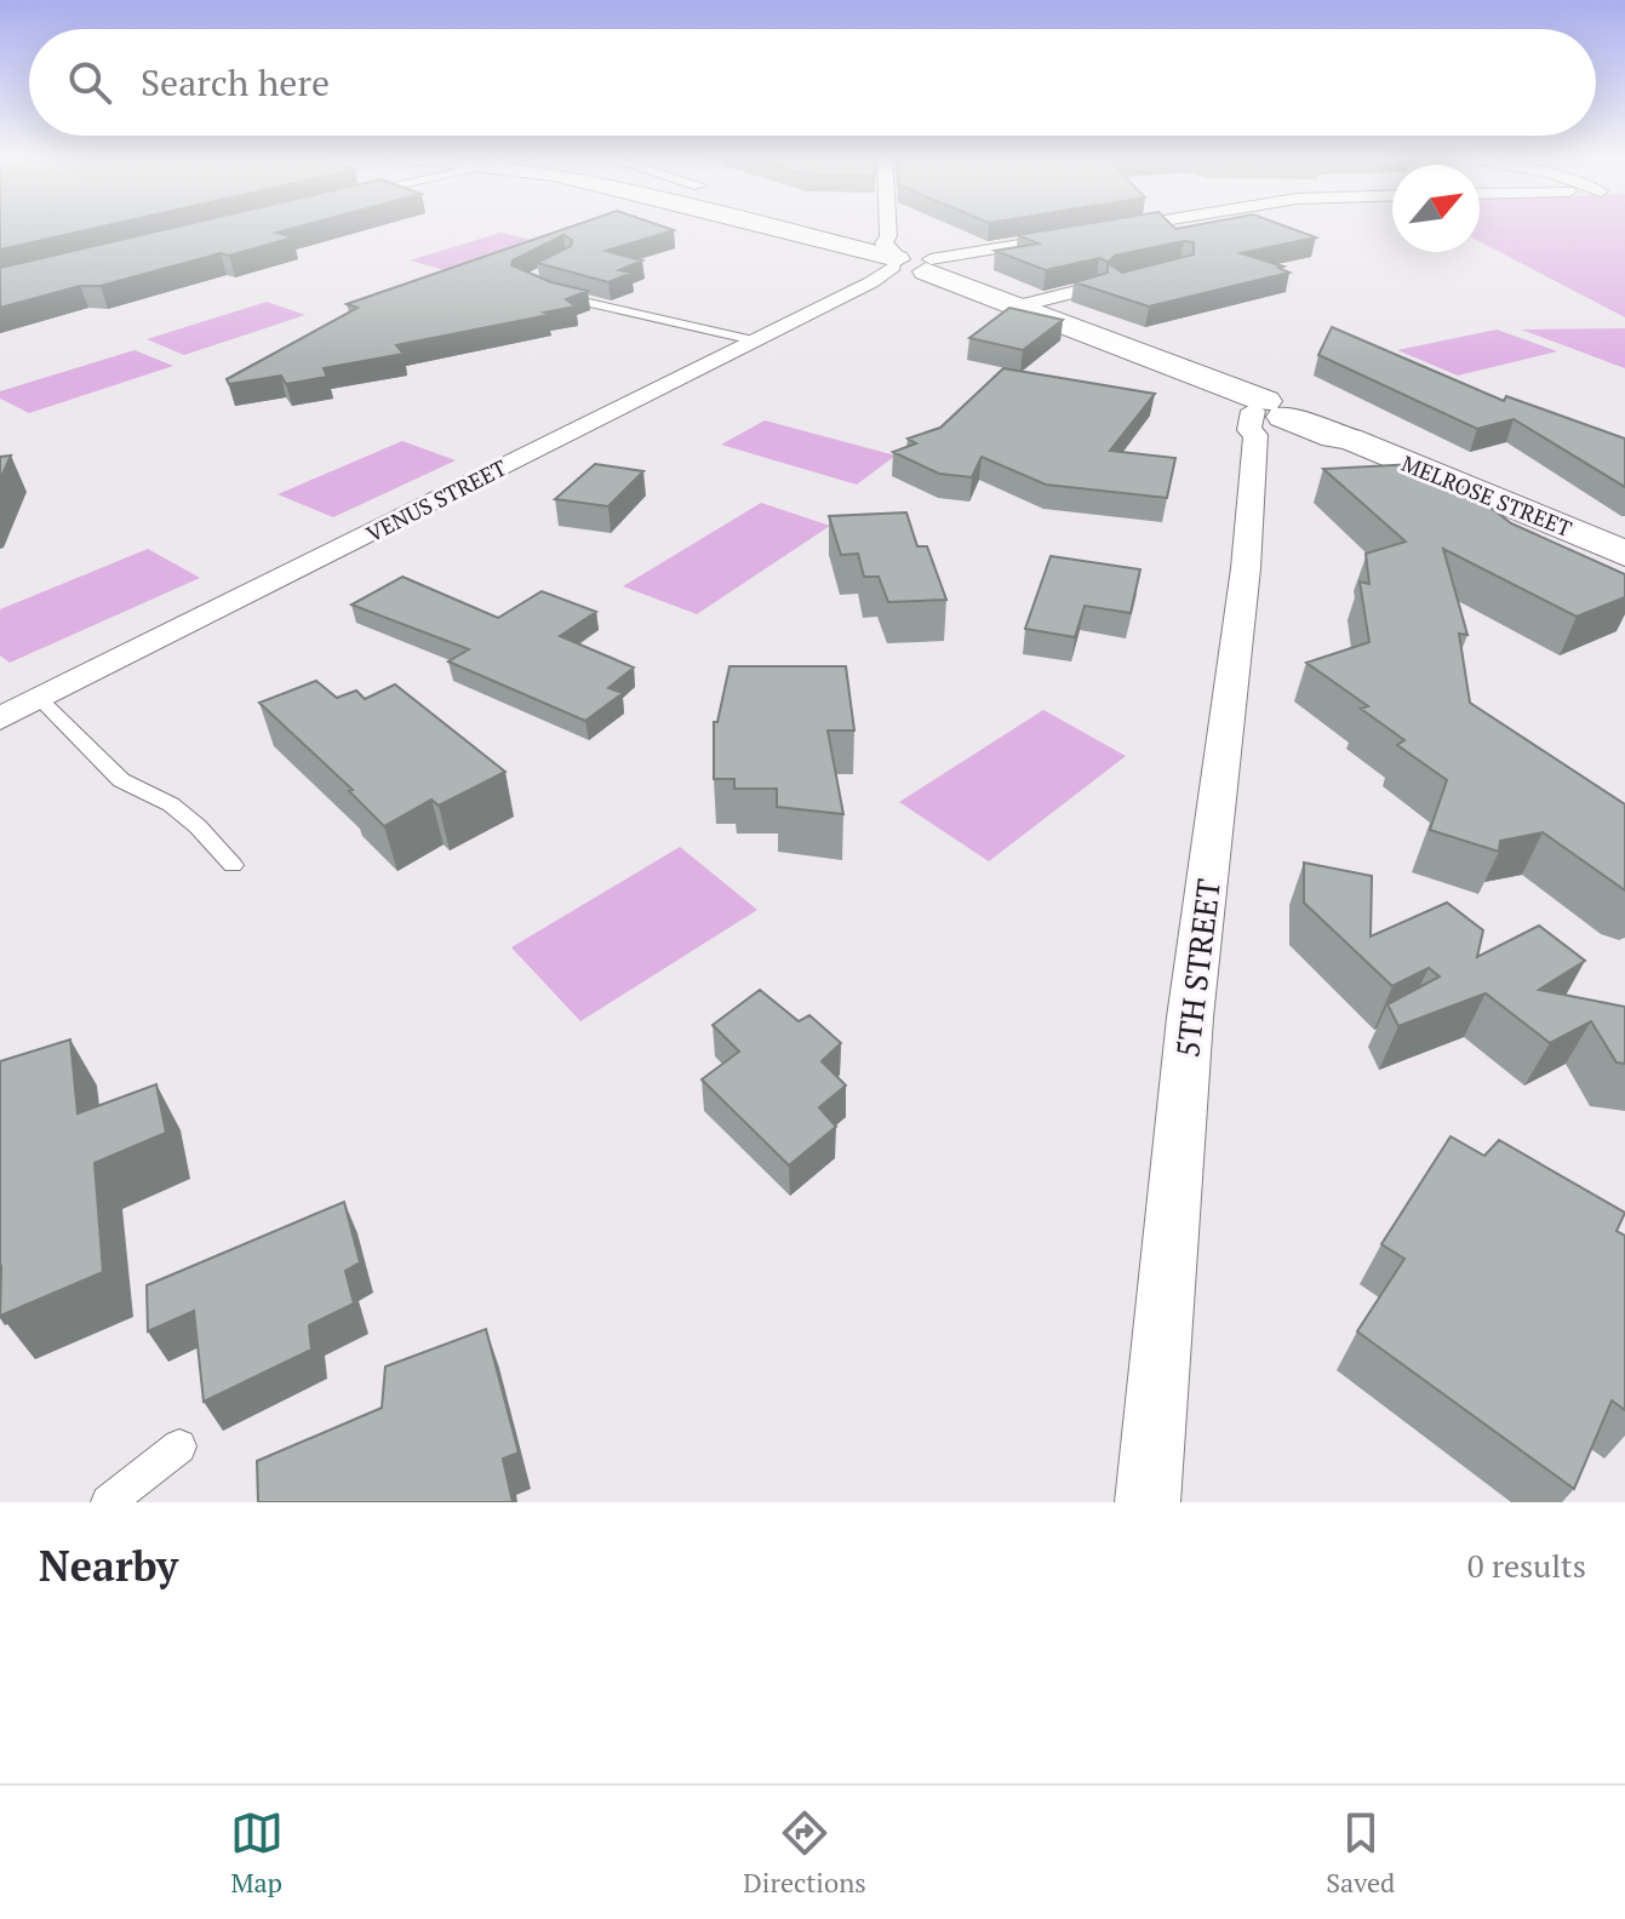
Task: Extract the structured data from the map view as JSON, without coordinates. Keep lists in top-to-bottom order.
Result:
{
  "streets": {
    "street": ["MELROSE STREET", "VENUS STREET", "5TH STREET"]
  },
  "crossings": [
    ["MELROSE STREET", "VENUS STREET"],
    ["MELROSE STREET", "5TH STREET"]
  ],
  "north": "top right",
  "page": {
    "search": "Search here",
    "heading": ["Nearby", "0 results"],
    "nav": ["Map", "Directions", "Saved"]
  }
}
